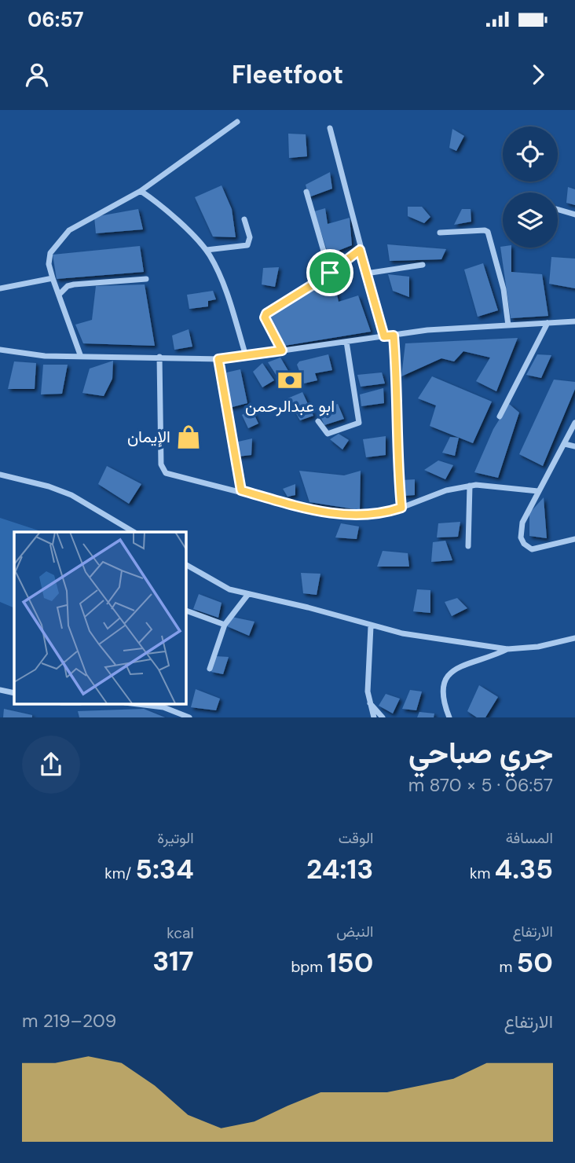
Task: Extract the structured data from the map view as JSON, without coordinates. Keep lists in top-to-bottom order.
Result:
{
  "places": {
    "bank": ["ابو عبدالرحمن"],
    "shop": ["الإيمان"]
  },
  "page": {
    "status": "06:57",
    "header": "Fleetfoot",
    "heading": ["جري صباحي", "06:57 · 5 × 870 m"],
    "stats": [
      ["المسافة", "4.35 km"],
      ["الوقت", "24:13"],
      ["الوتيرة", "5:34 /km"],
      ["الارتفاع", "50 m"],
      ["النبض", "150 bpm"],
      ["kcal", "317"]
    ],
    "chart": ["الارتفاع", "209–219 m"]
  }
}
